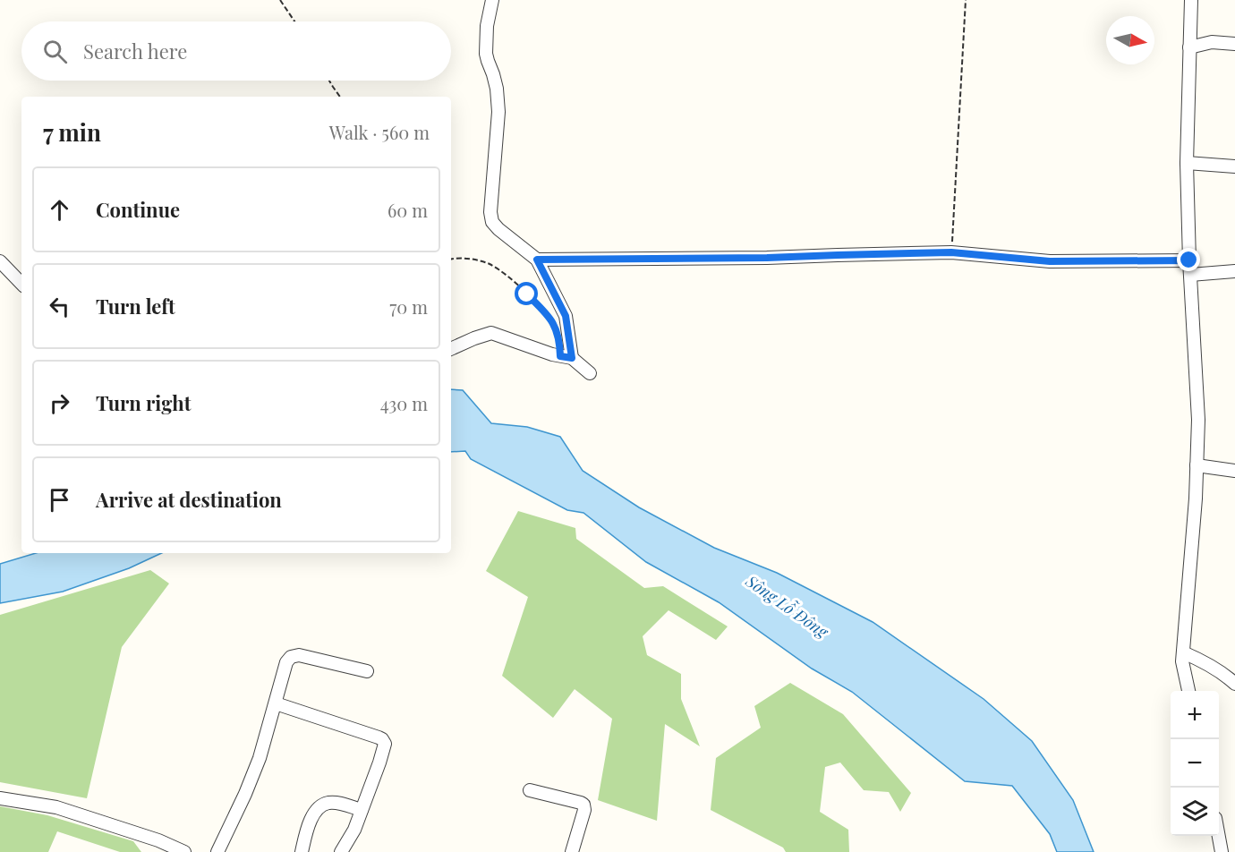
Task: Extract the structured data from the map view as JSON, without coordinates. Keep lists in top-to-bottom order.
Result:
{
  "water": ["Sông Lỗ Đông"],
  "north": "right",
  "page": {
    "search": "Search here",
    "heading": ["7 min", "Walk · 560 m"],
    "list": [
      ["Continue", "60 m"],
      ["Turn left", "70 m"],
      ["Turn right", "430 m"],
      "Arrive at destination"
    ],
    "map_buttons": ["+", "−"]
  }
}
